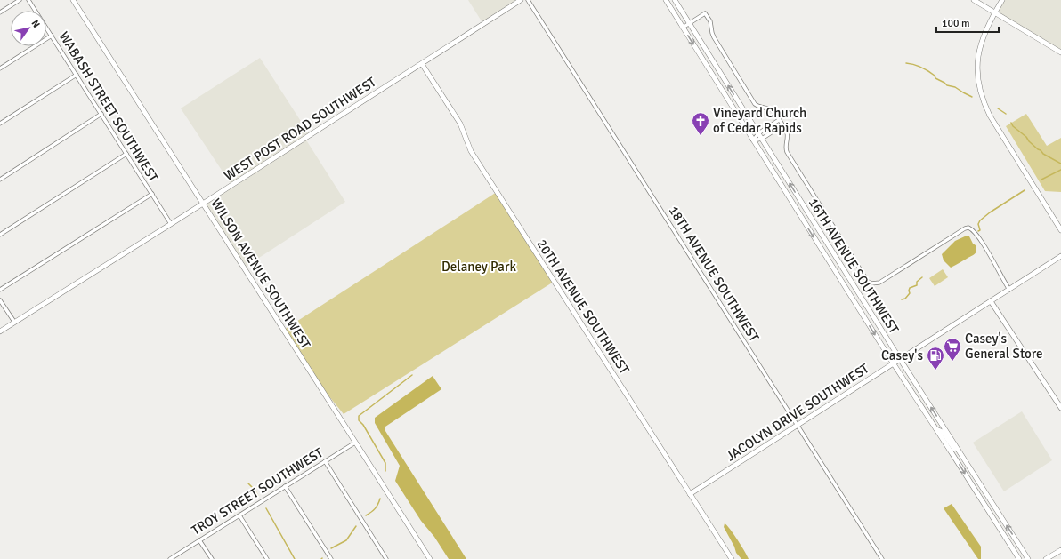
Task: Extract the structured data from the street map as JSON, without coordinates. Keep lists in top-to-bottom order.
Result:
{
  "streets": {
    "street": [
      "WABASH STREET SOUTHWEST",
      "WEST POST ROAD SOUTHWEST",
      "16TH AVENUE SOUTHWEST",
      "WILSON AVENUE SOUTHWEST",
      "18TH AVENUE SOUTHWEST",
      "20TH AVENUE SOUTHWEST",
      "JACOLYN DRIVE SOUTHWEST",
      "TROY STREET SOUTHWEST"
    ]
  },
  "crossings": [
    ["WABASH STREET SOUTHWEST", "WEST POST ROAD SOUTHWEST"],
    ["WEST POST ROAD SOUTHWEST", "WILSON AVENUE SOUTHWEST"],
    ["WEST POST ROAD SOUTHWEST", "20TH AVENUE SOUTHWEST"],
    ["16TH AVENUE SOUTHWEST", "JACOLYN DRIVE SOUTHWEST"],
    ["WILSON AVENUE SOUTHWEST", "TROY STREET SOUTHWEST"],
    ["18TH AVENUE SOUTHWEST", "JACOLYN DRIVE SOUTHWEST"],
    ["20TH AVENUE SOUTHWEST", "JACOLYN DRIVE SOUTHWEST"]
  ],
  "parks": ["Delaney Park"],
  "places": {
    "church": ["Vineyard Church of Cedar Rapids"],
    "supermarket": ["Casey's General Store"],
    "fuel station": ["Casey's"]
  },
  "scale_bar": "100 m",
  "north": "top right"
}
